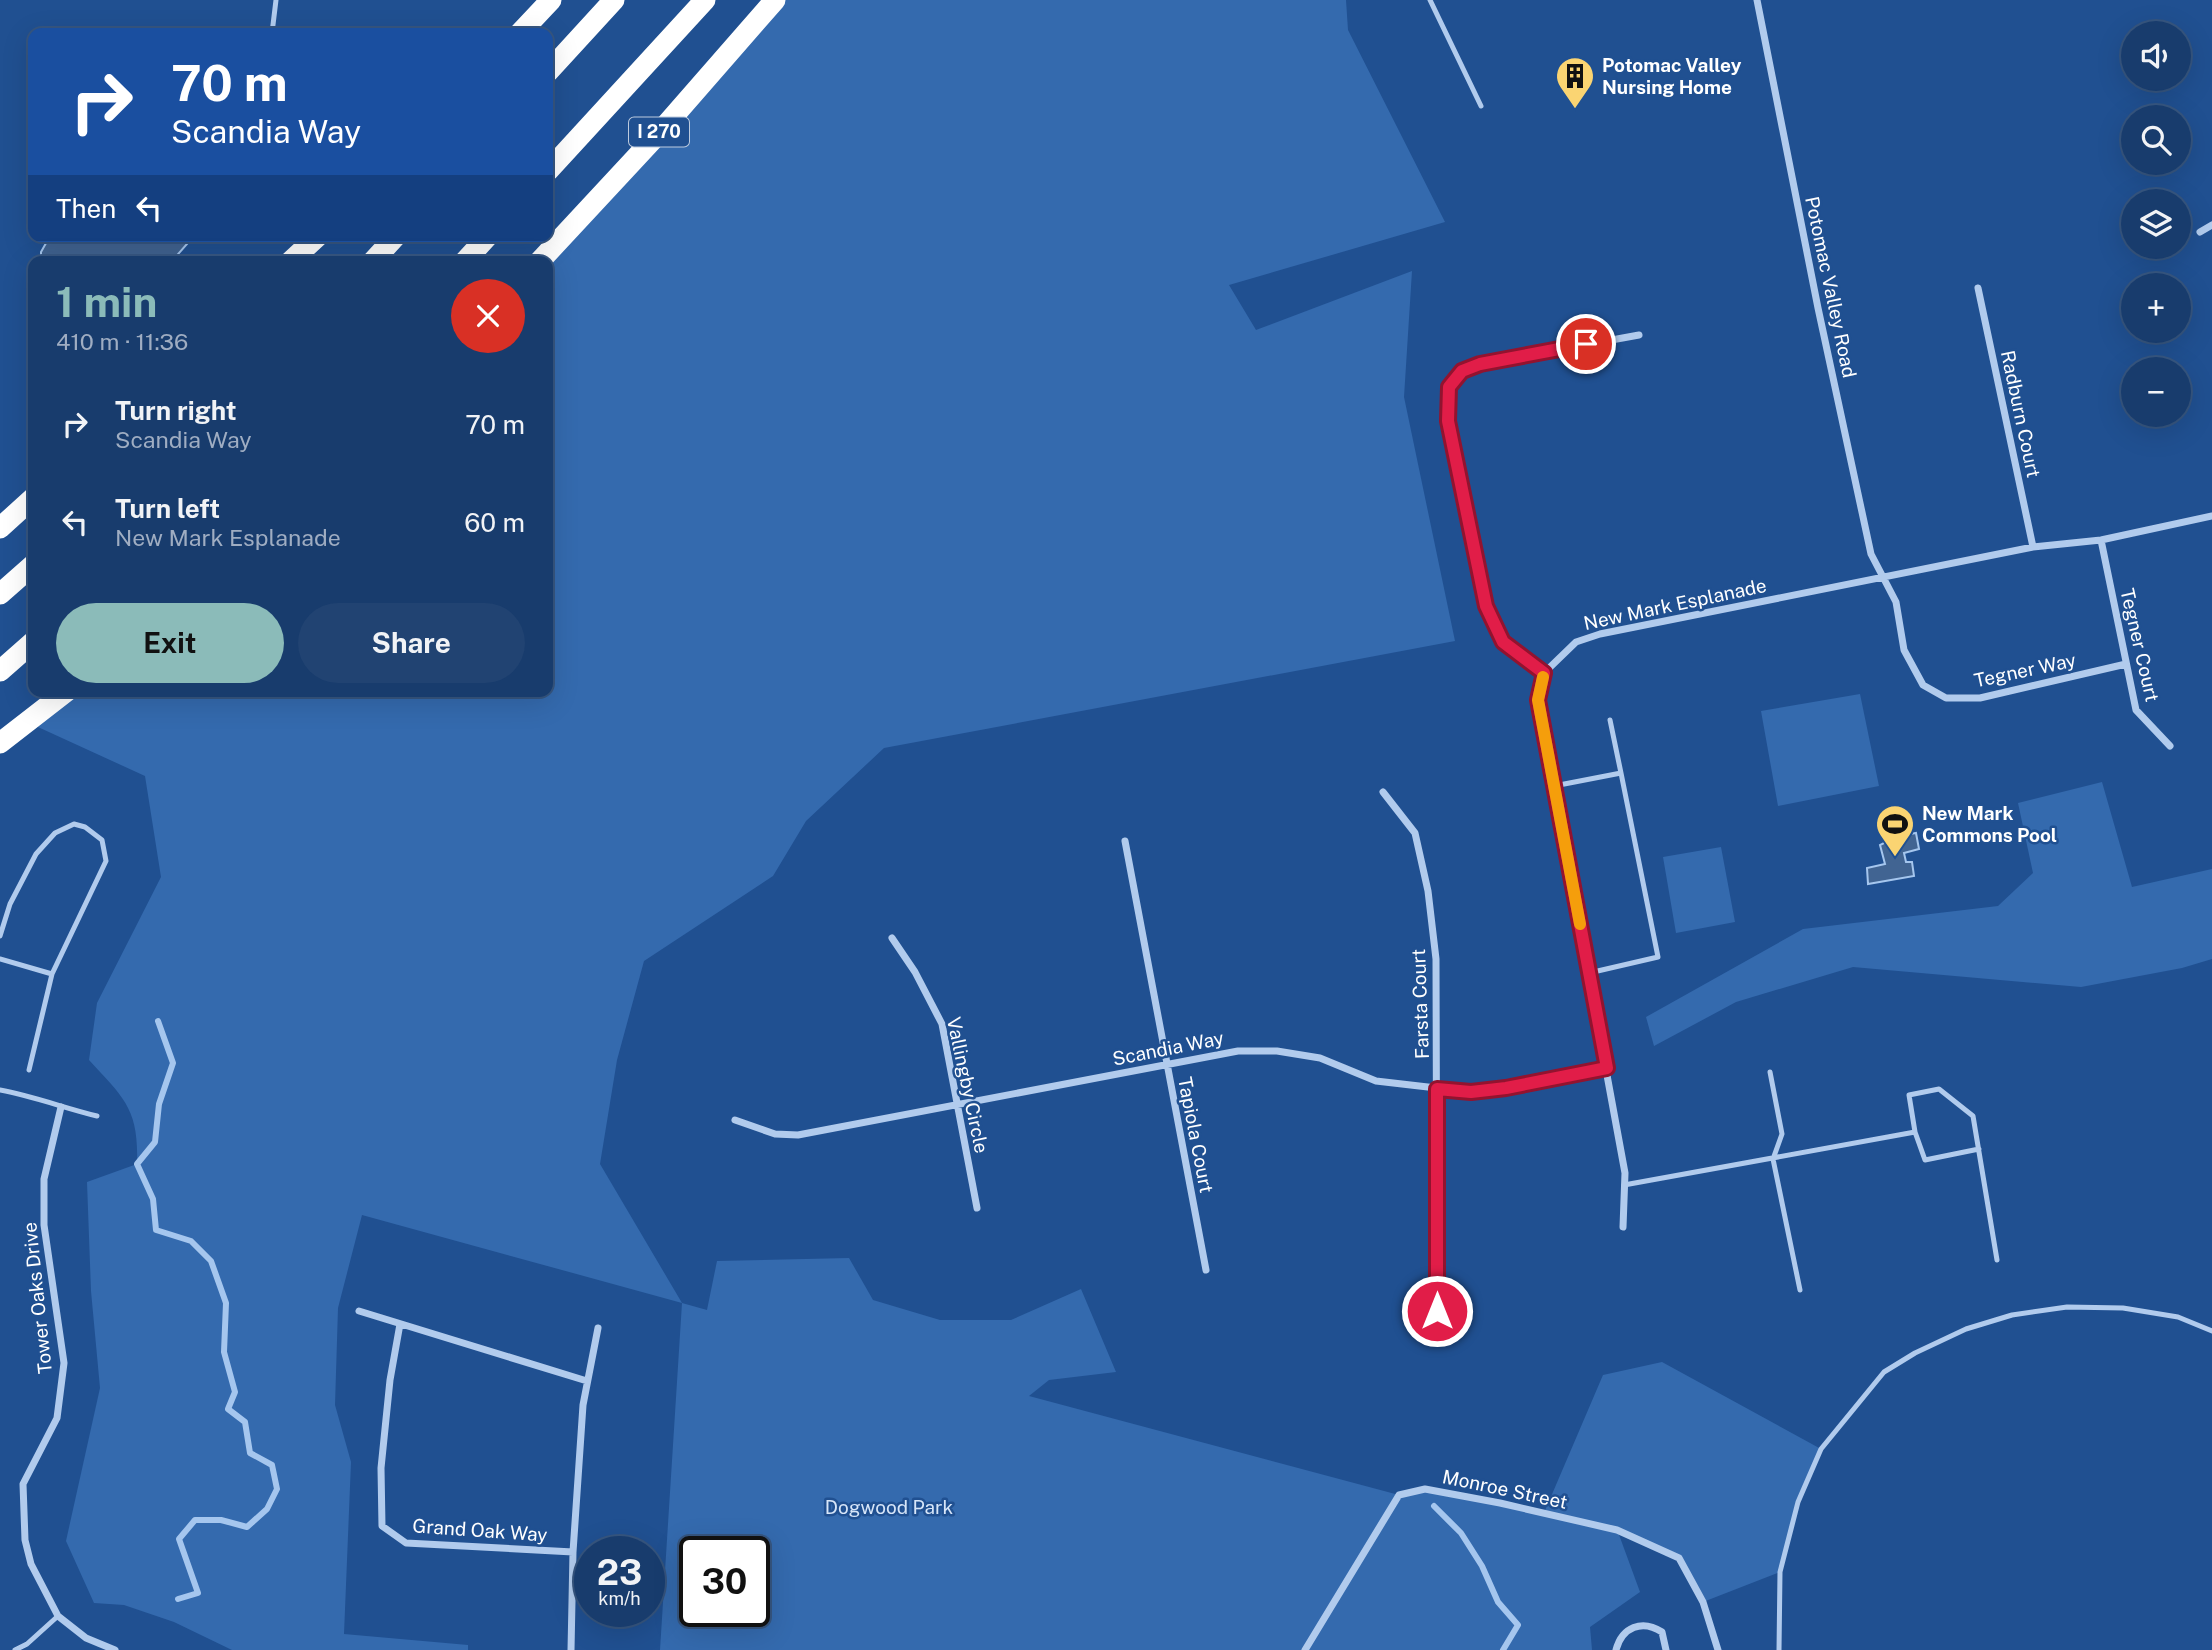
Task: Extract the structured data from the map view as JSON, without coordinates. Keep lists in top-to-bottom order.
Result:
{
  "streets": {
    "highway": ["I 270"],
    "street": [
      "Potomac Valley Road",
      "Radburn Court",
      "New Mark Esplanade",
      "Tegner Court",
      "Tegner Way",
      "Farsta Court",
      "Scandia Way",
      "Vallingby Circle",
      "Tapiola Court",
      "Tower Oaks Drive",
      "Monroe Street",
      "Grand Oak Way"
    ]
  },
  "crossings": [
    ["Potomac Valley Road", "New Mark Esplanade"],
    ["Potomac Valley Road", "Tegner Way"],
    ["Radburn Court", "New Mark Esplanade"],
    ["New Mark Esplanade", "Tegner Court"],
    ["New Mark Esplanade", "Tegner Way"],
    ["Tegner Court", "Tegner Way"],
    ["Farsta Court", "Scandia Way"],
    ["Scandia Way", "Vallingby Circle"],
    ["Scandia Way", "Tapiola Court"]
  ],
  "parks": ["Dogwood Park"],
  "places": {
    "building": ["Potomac Valley Nursing Home"],
    "sports": ["New Mark Commons Pool"]
  },
  "page": {
    "map_buttons": ["+", "−"],
    "turn": ["70 m", "Scandia Way"],
    "then": "Then",
    "heading": ["1 min", "410 m · 11:36"],
    "list": [
      {
        "name": "Turn right",
        "note": "Scandia Way",
        "value": "70 m"
      },
      {
        "name": "Turn left",
        "note": "New Mark Esplanade",
        "value": "60 m"
      }
    ],
    "buttons": ["Exit", "Share"],
    "speed": "23 km/h",
    "limit": "30"
  }
}
